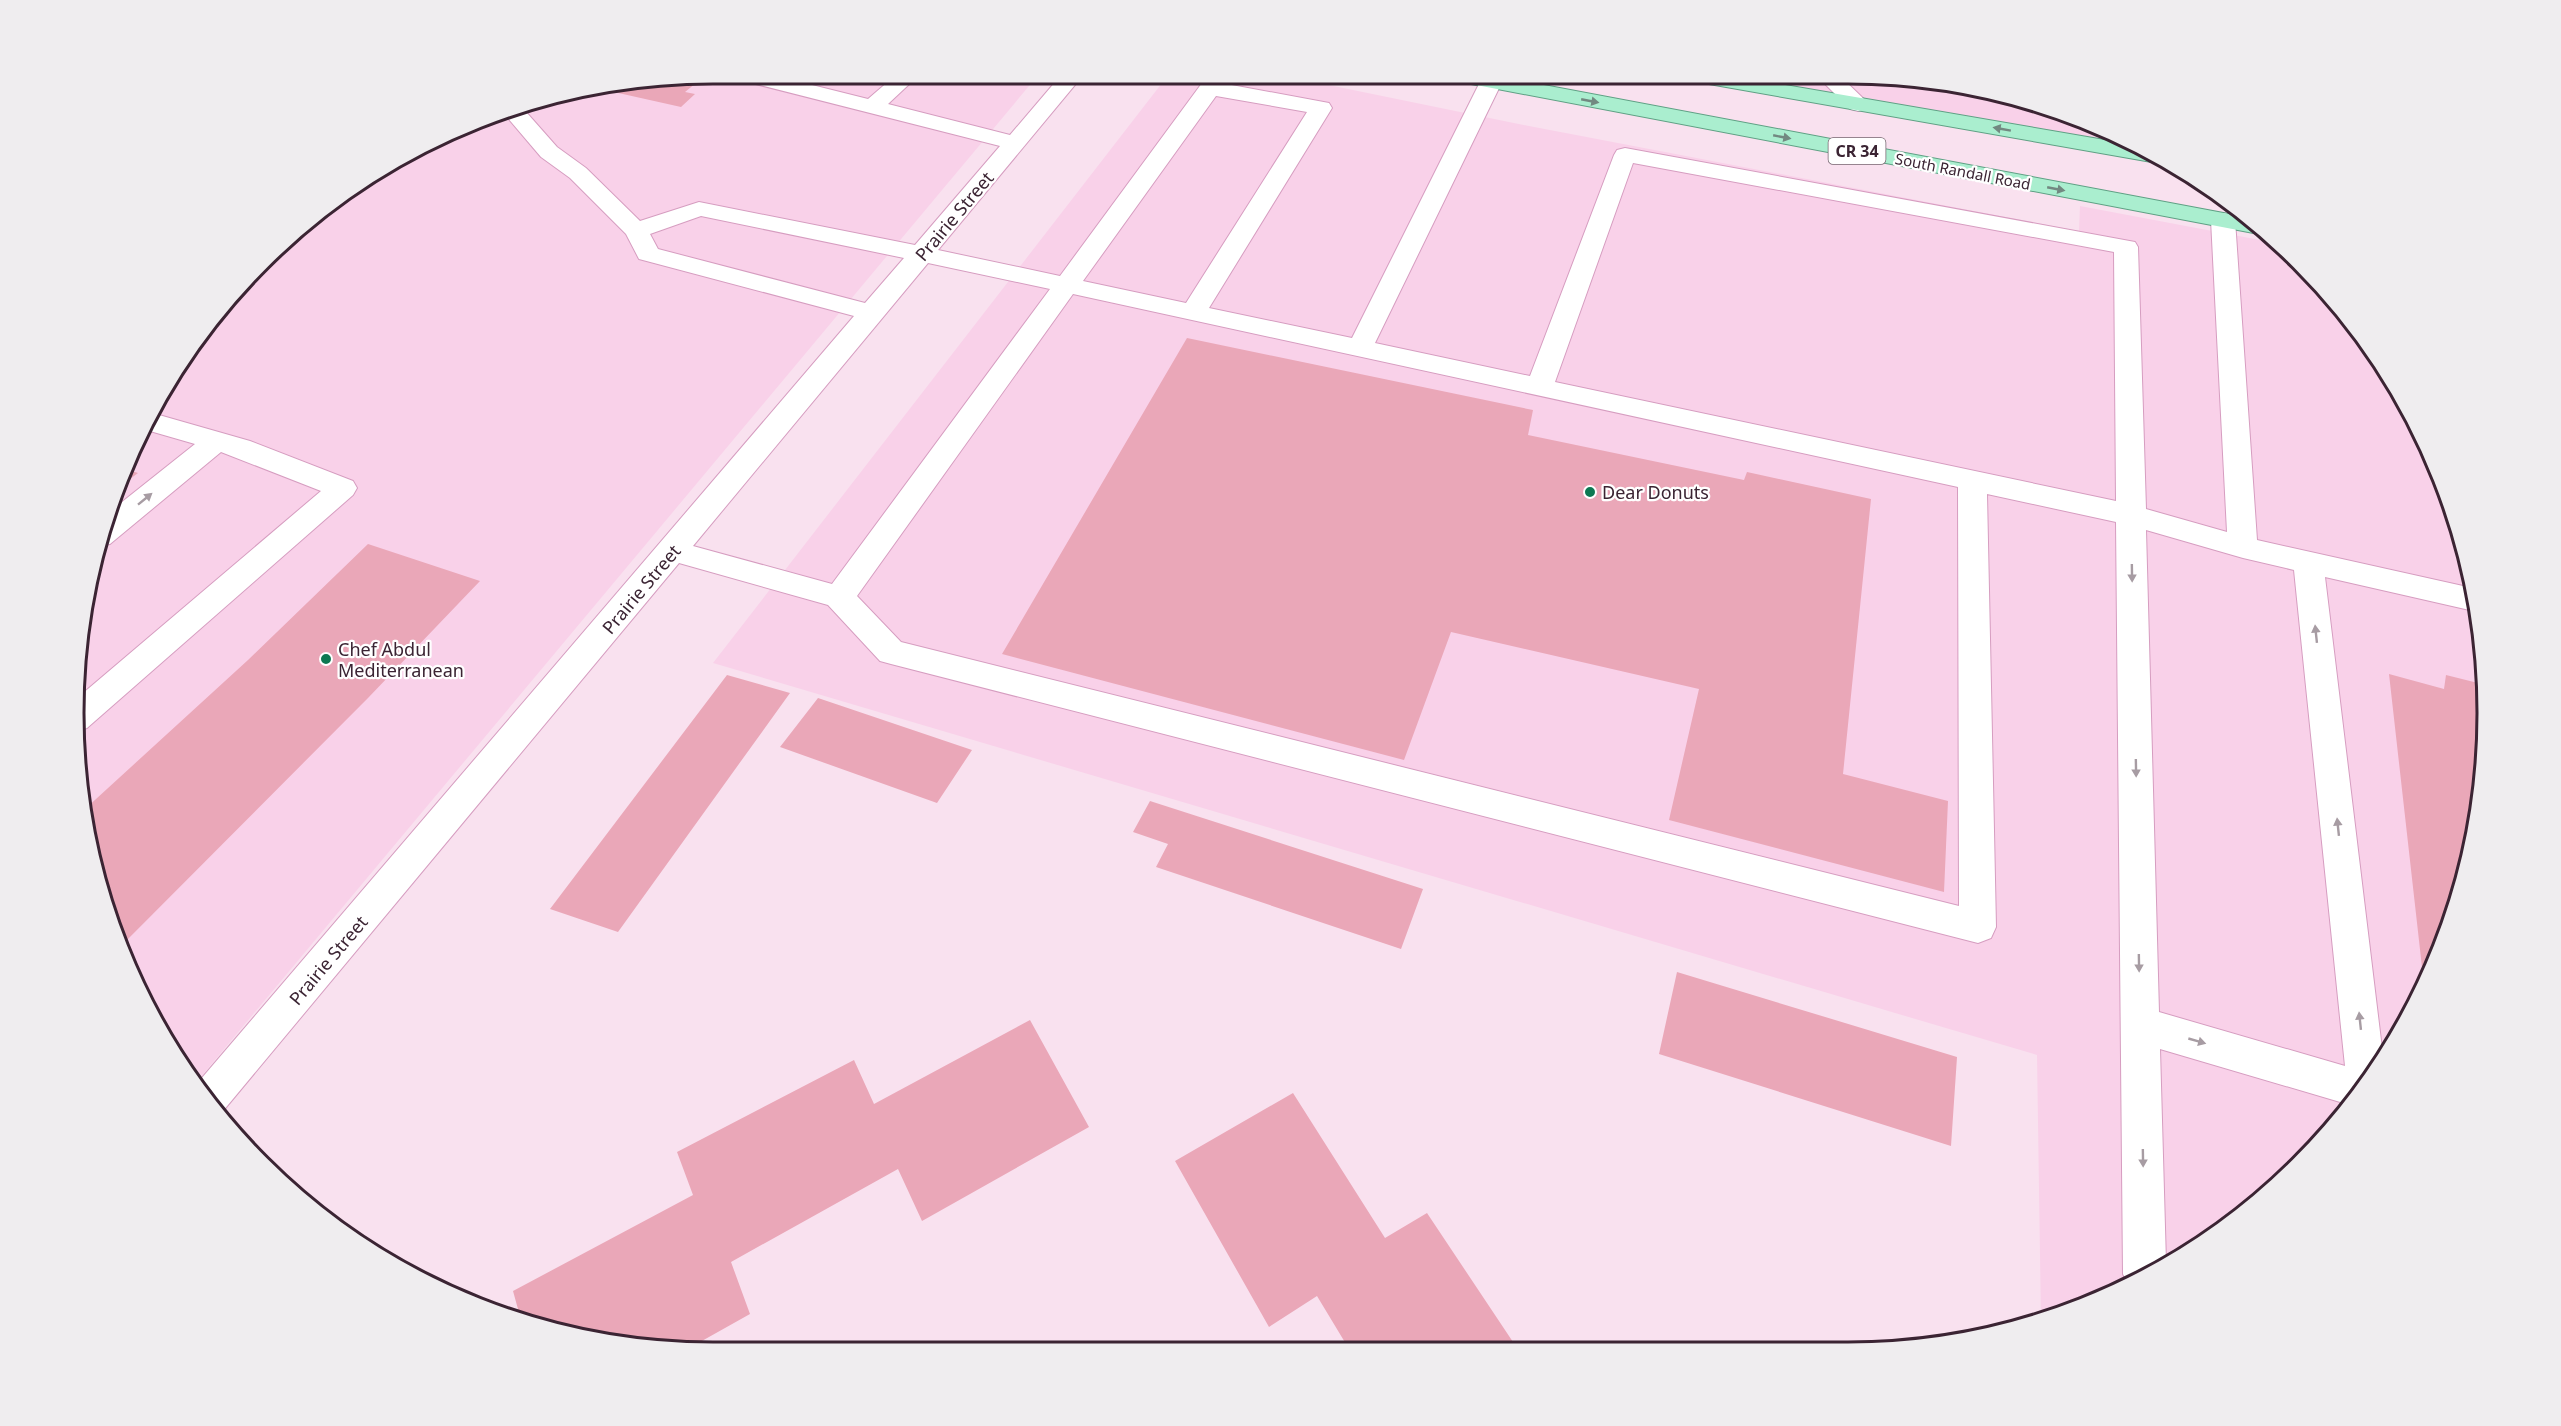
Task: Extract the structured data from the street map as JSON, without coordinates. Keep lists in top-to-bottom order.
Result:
{
  "streets": {
    "main road": ["CR 34", "South Randall Road"],
    "street": ["Prairie Street"]
  },
  "places": ["Dear Donuts", "Chef Abdul Mediterranean"]
}
